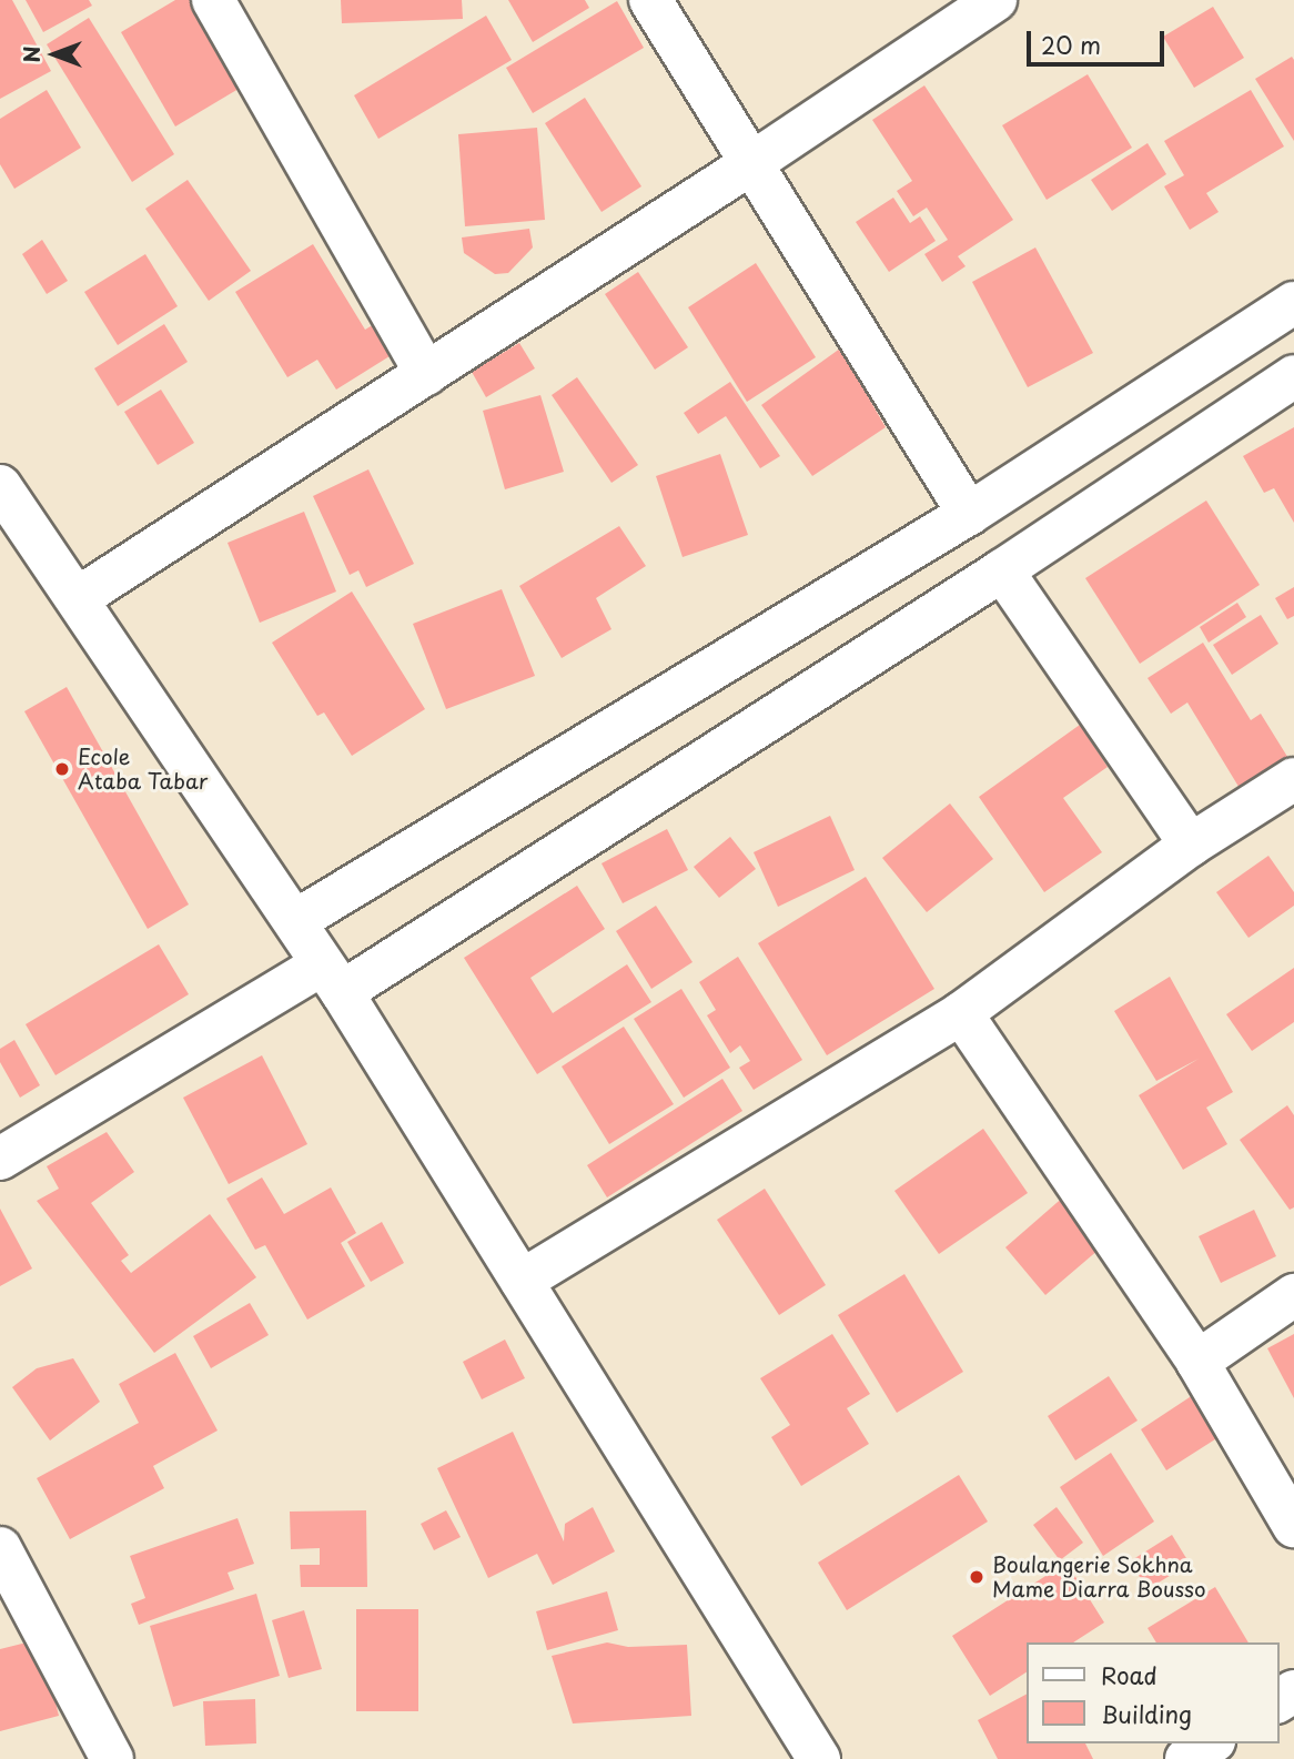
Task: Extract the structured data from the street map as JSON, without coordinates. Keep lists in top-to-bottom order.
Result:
{
  "places": ["Ecole Ataba Tabar", "Boulangerie Sokhna Mame Diarra Bousso"],
  "legend": ["Road", "Building"],
  "scale_bar": "20 m",
  "north": "left"
}
